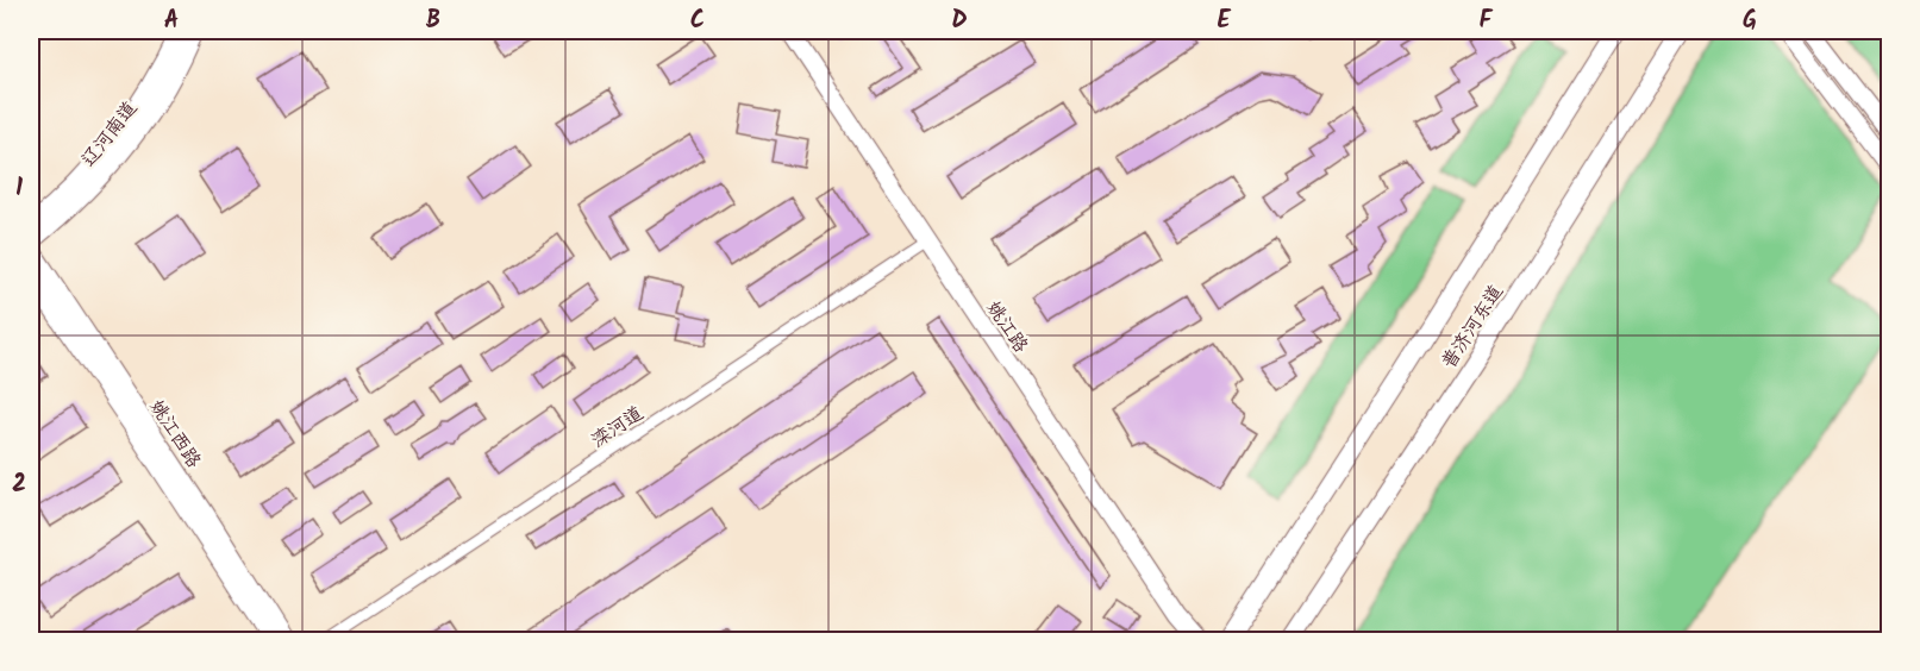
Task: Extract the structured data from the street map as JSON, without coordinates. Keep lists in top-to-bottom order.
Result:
{
  "streets": {
    "main road": ["普济河东道"],
    "street": [
      "辽河南道",
      "姚江路",
      "滦河道",
      "姚江西路"
    ]
  },
  "crossings": [
    ["姚江路", "滦河道"]
  ],
  "grid": {
    "columns": [
      "A",
      "B",
      "C",
      "D",
      "E",
      "F",
      "G"
    ],
    "rows": ["1", "2"]
  }
}
